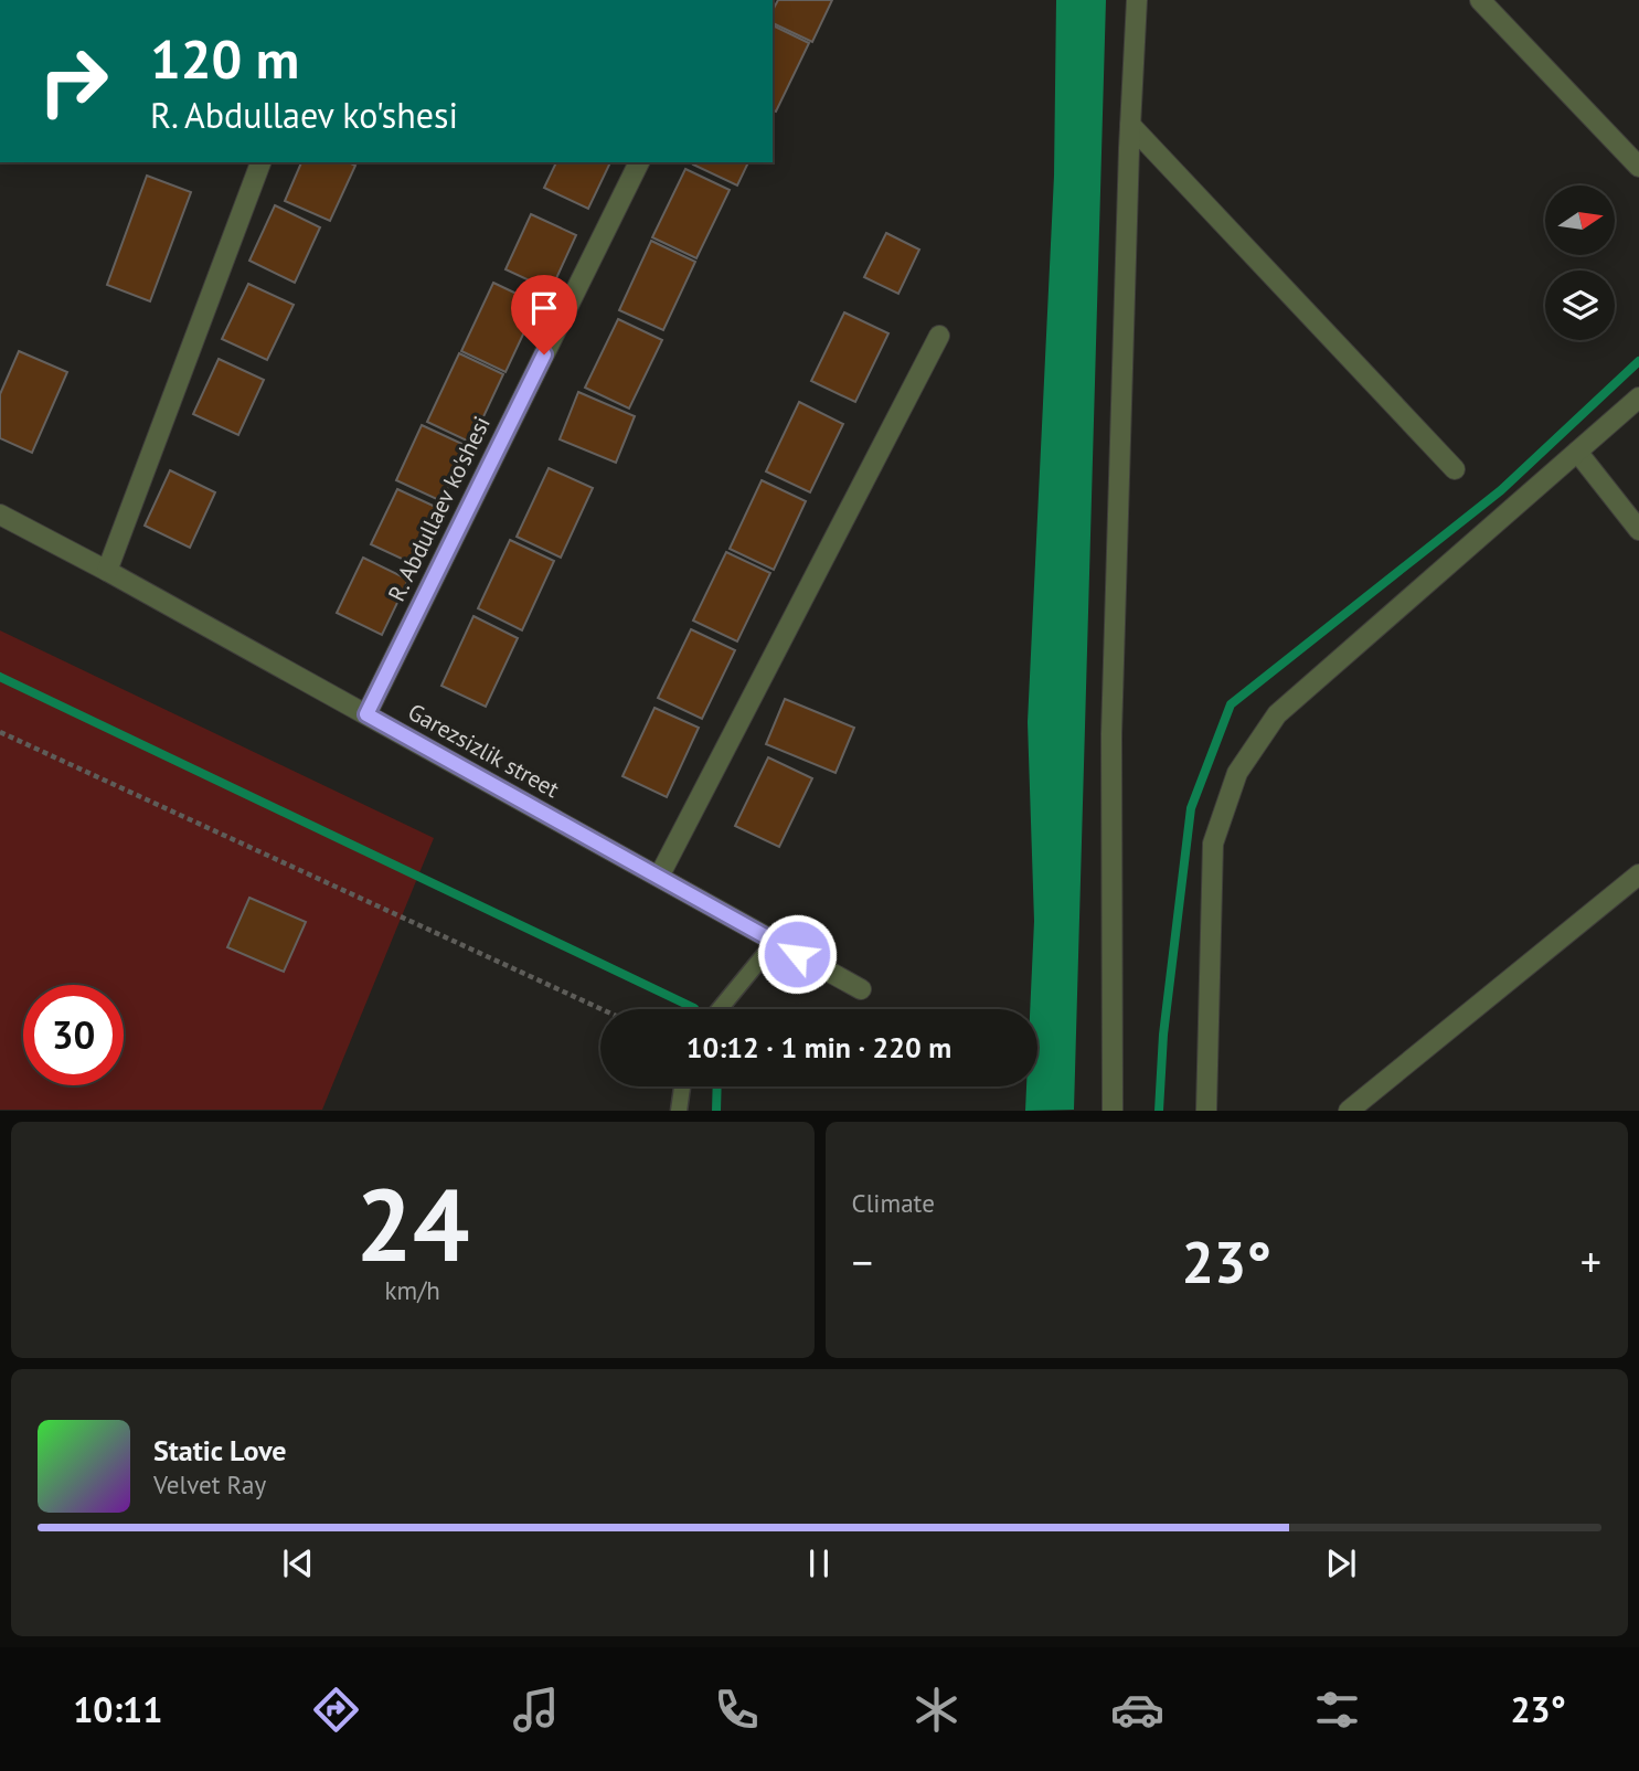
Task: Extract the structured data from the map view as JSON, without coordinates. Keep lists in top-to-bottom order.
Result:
{
  "streets": {
    "street": ["R. Abdullaev ko'shesi", "Garezsizlik street"]
  },
  "crossings": [
    ["R. Abdullaev ko'shesi", "Garezsizlik street"]
  ],
  "north": "right",
  "page": {
    "turn": ["120 m", "R. Abdullaev ko'shesi"],
    "limit": "30",
    "trip": "10:12 · 1 min · 220 m",
    "tile": [
      ["24", "km/h"],
      "Climate"
    ],
    "heat": ["−", "23°", "+"],
    "song": ["Static Love", "Velvet Ray"],
    "tabs": ["10:11", "23°"]
  }
}
